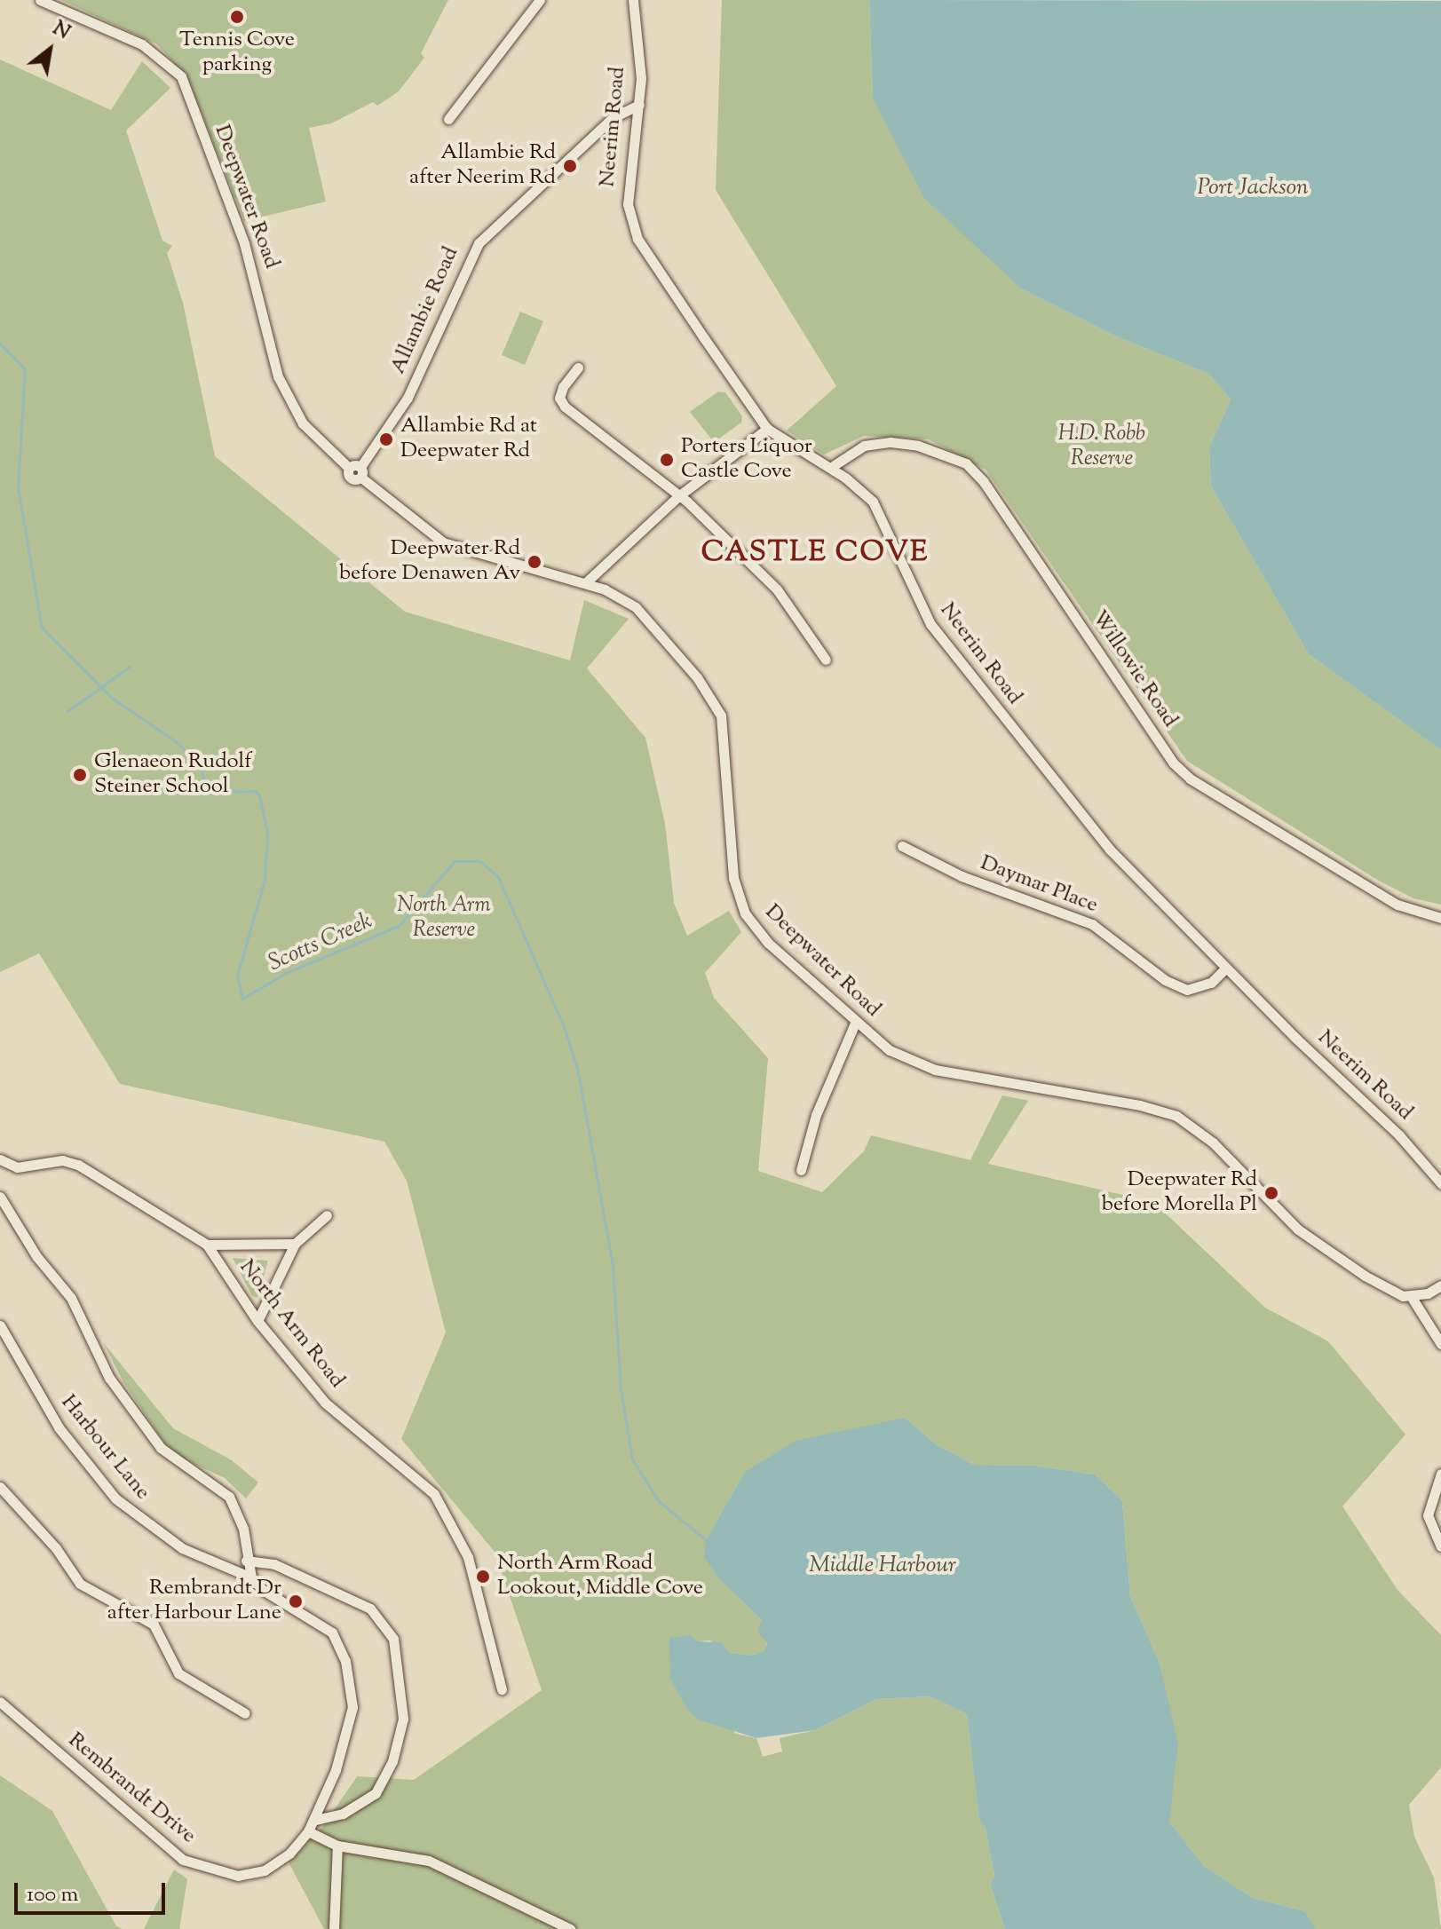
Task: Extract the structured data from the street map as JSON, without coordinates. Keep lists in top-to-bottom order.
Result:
{
  "streets": {
    "street": [
      "Neerim Road",
      "Deepwater Road",
      "Allambie Road",
      "Willowie Road",
      "Daymar Place",
      "North Arm Road",
      "Harbour Lane",
      "Rembrandt Drive"
    ]
  },
  "crossings": [
    ["Neerim Road", "Allambie Road"],
    ["Neerim Road", "Willowie Road"],
    ["Neerim Road", "Daymar Place"],
    ["Deepwater Road", "Allambie Road"],
    ["Harbour Lane", "Rembrandt Drive"]
  ],
  "districts": ["CASTLE COVE"],
  "water": ["Port Jackson", "Scotts Creek", "Middle Harbour"],
  "parks": ["H.D. Robb Reserve", "North Arm Reserve"],
  "places": [
    "Tennis Cove parking",
    "Allambie Rd after Neerim Rd",
    "Allambie Rd at Deepwater Rd",
    "Porters Liquor Castle Cove",
    "Deepwater Rd before Denawen Av",
    "Glenaeon Rudolf Steiner School",
    "Deepwater Rd before Morella Pl",
    "North Arm Road Lookout, Middle Cove",
    "Rembrandt Dr after Harbour Lane"
  ],
  "scale_bar": "100 m",
  "north": "top right"
}
